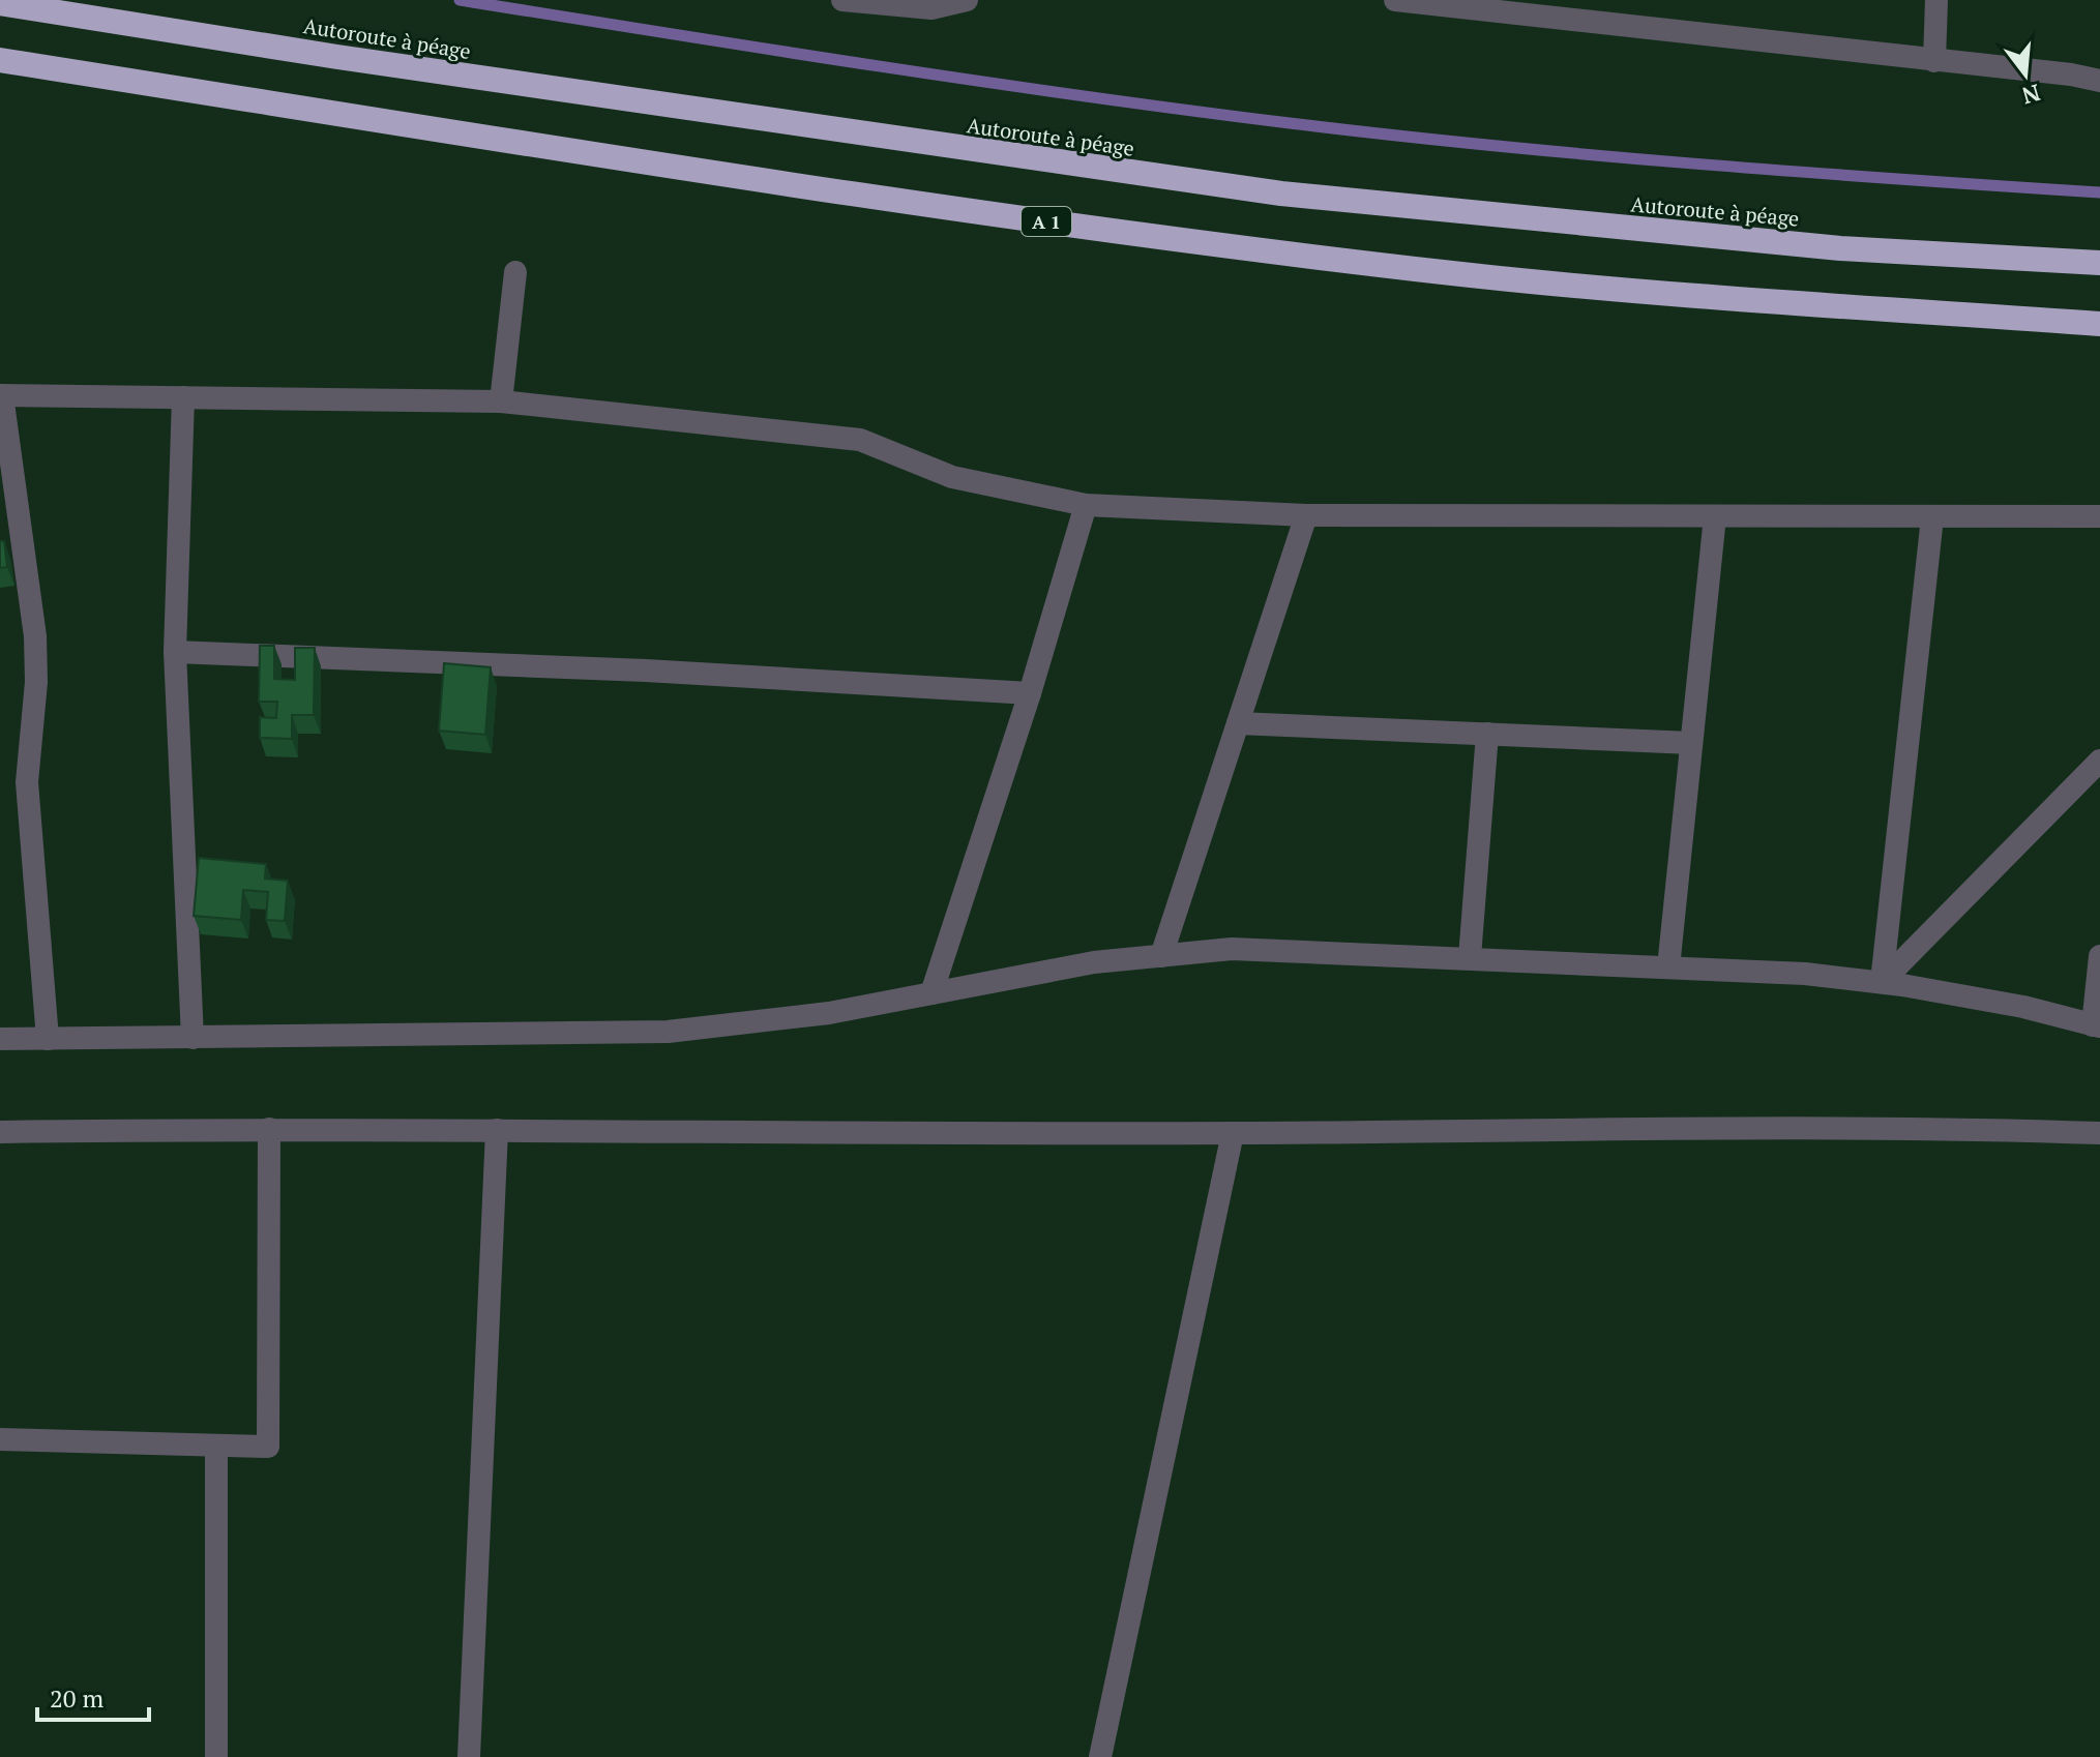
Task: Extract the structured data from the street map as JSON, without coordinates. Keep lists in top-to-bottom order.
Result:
{
  "streets": {
    "highway": ["Autoroute à péage", "A 1"]
  },
  "scale_bar": "20 m",
  "north": "bottom"
}
